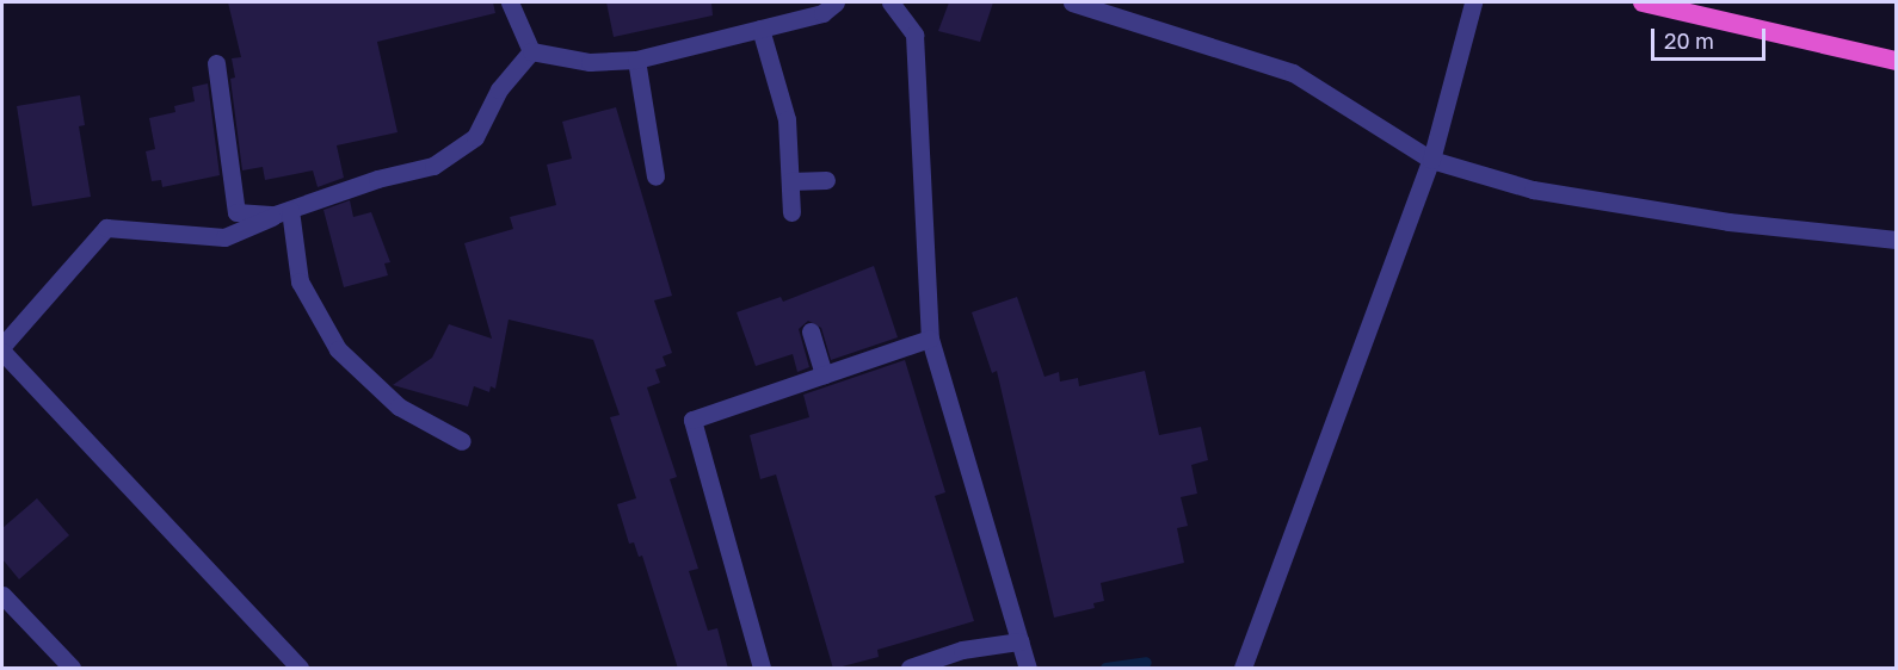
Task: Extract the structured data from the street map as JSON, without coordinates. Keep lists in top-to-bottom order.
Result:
{
  "scale_bar": "20 m"
}
